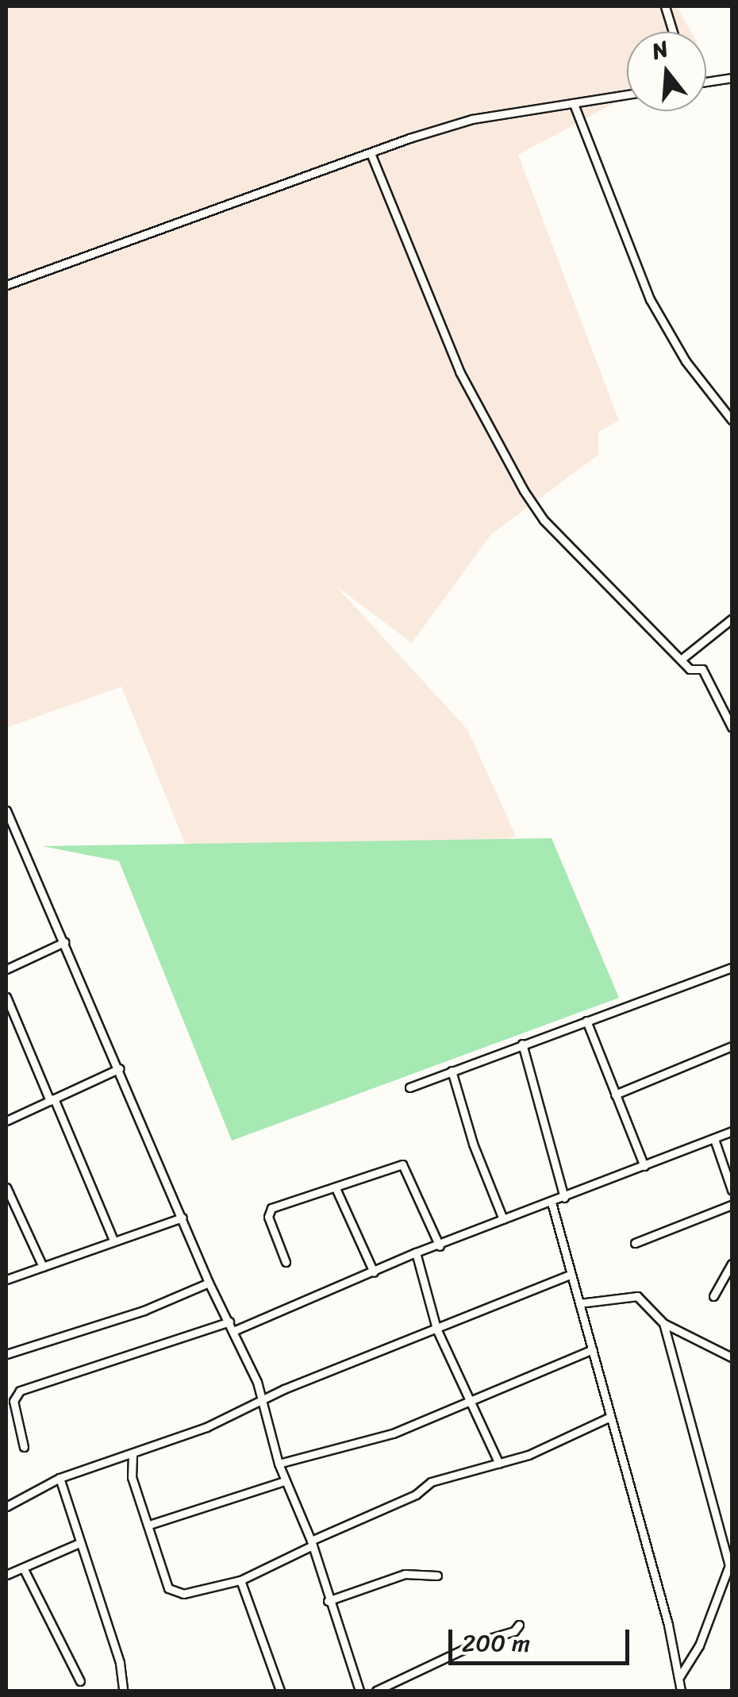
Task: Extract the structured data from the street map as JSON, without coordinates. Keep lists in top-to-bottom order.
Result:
{
  "scale_bar": "200 m",
  "north": "top"
}
